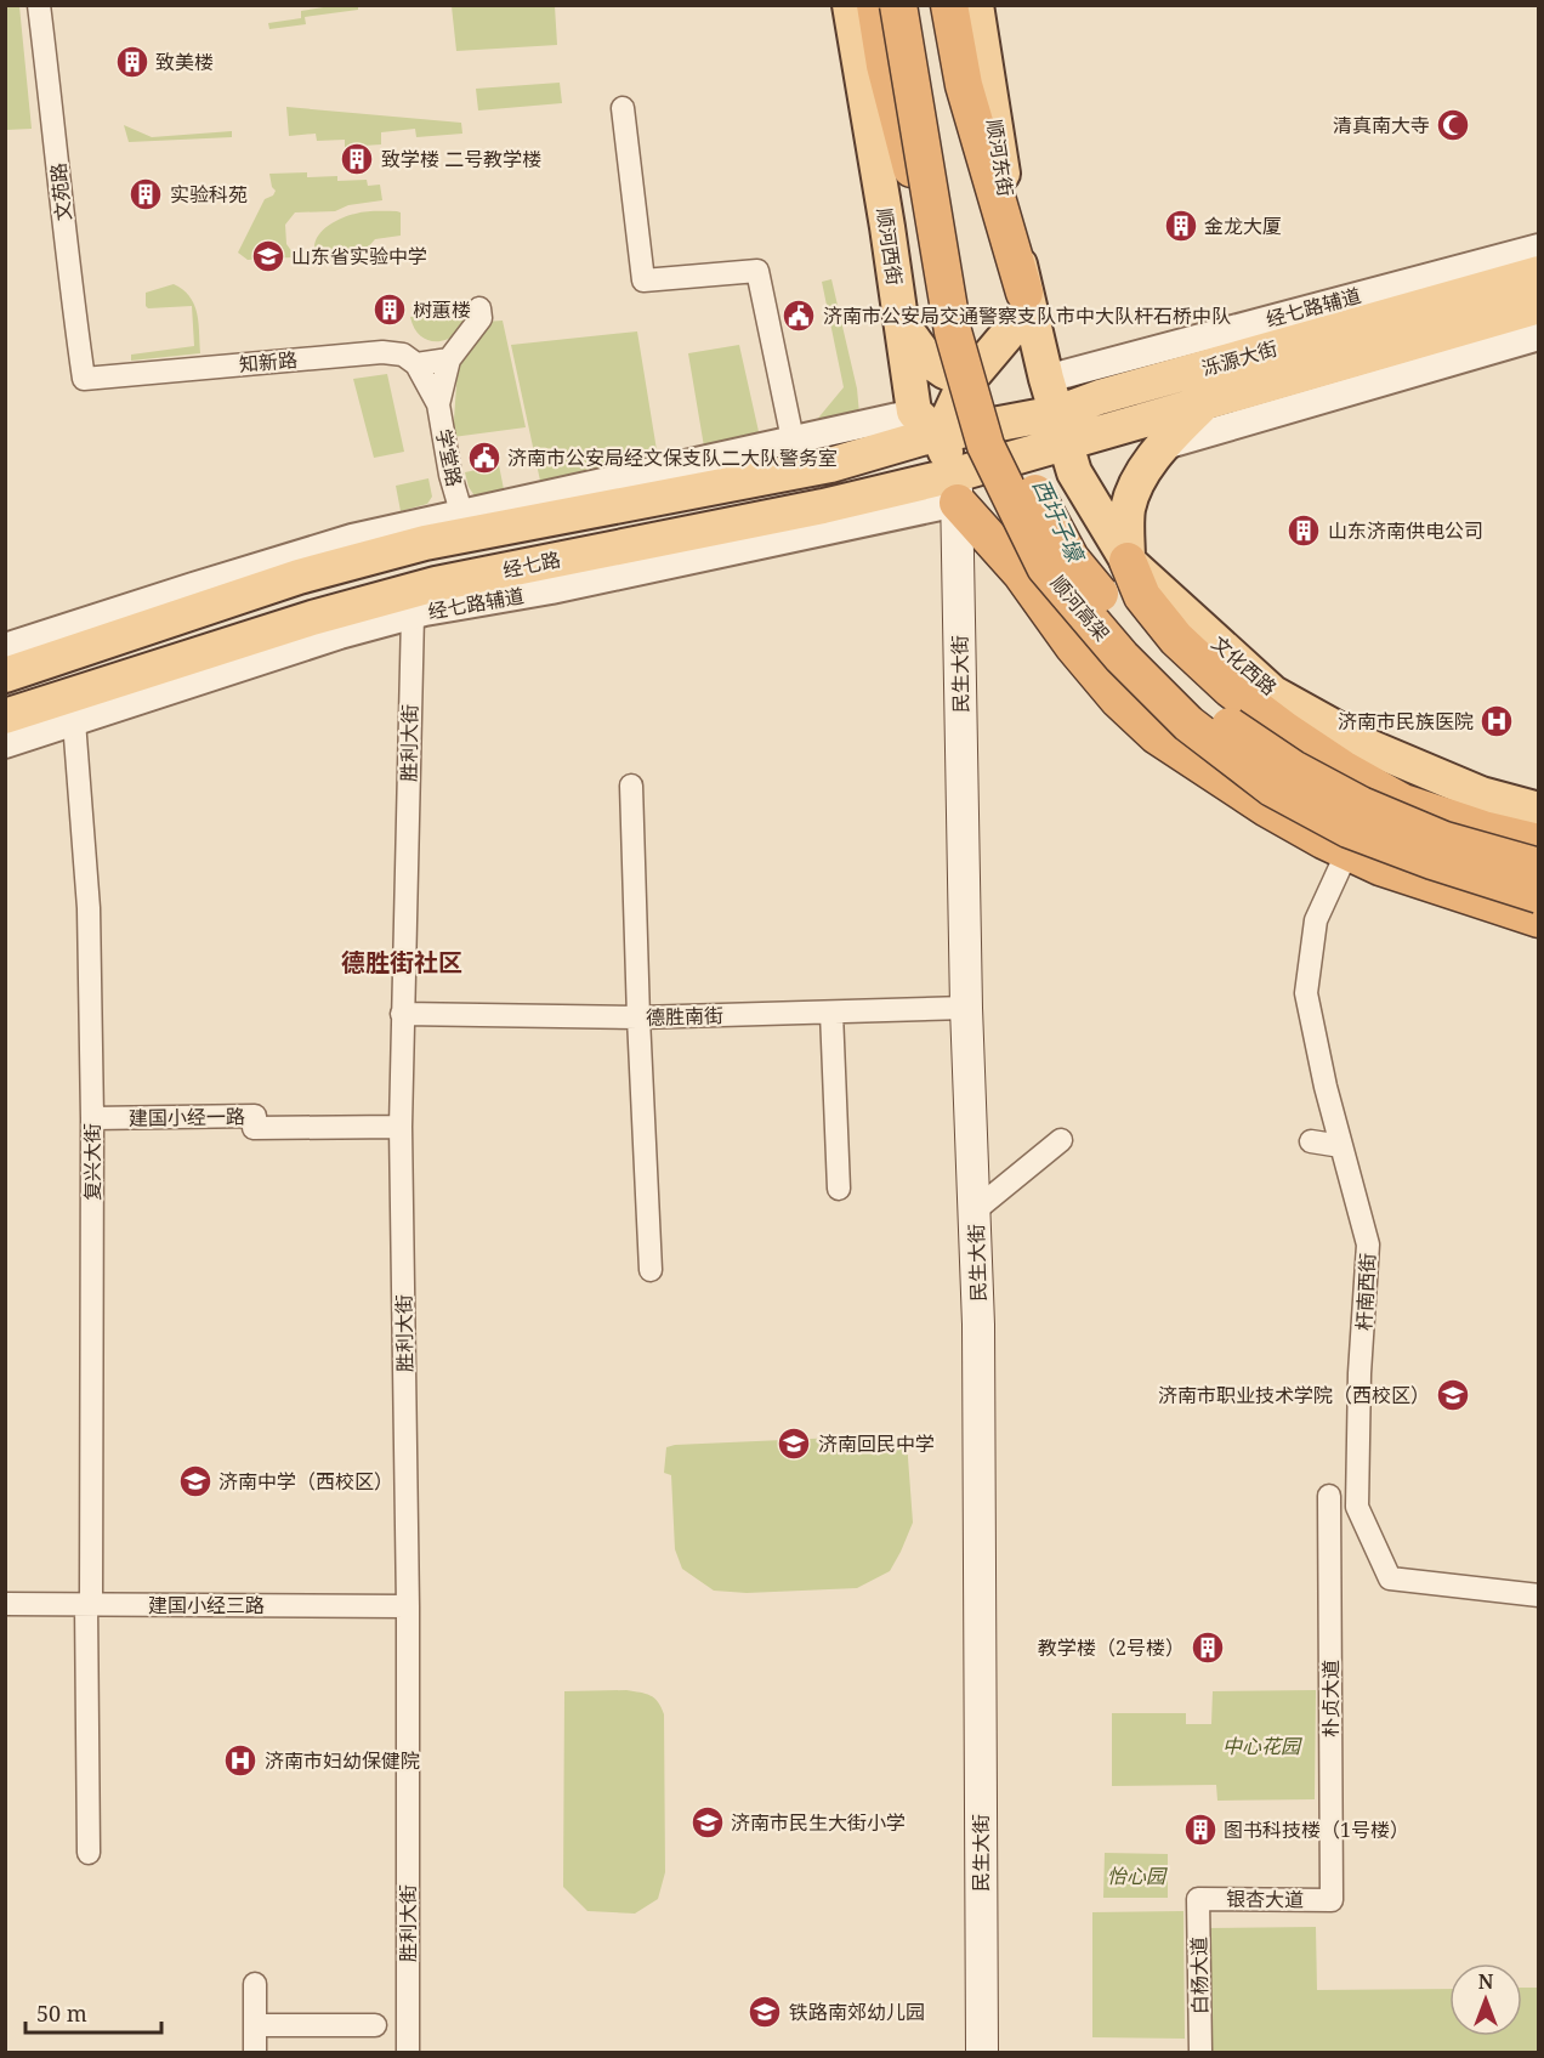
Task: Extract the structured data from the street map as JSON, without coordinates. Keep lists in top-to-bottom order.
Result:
{
  "streets": {
    "highway": ["顺河高架"],
    "main road": [
      "顺河东街",
      "顺河西街",
      "泺源大街",
      "经七路",
      "文化西路",
      "民生大街"
    ],
    "street": [
      "文苑路",
      "经七路辅道",
      "知新路",
      "学堂路",
      "胜利大街",
      "德胜南街",
      "建国小经一路",
      "复兴大街",
      "杆南西街",
      "建国小经三路",
      "朴贞大道",
      "银杏大道",
      "白杨大道"
    ]
  },
  "crossings": [
    ["顺河东街", "经七路辅道"],
    ["顺河东街", "泺源大街"],
    ["顺河东街", "经七路"],
    ["顺河东街", "文化西路"],
    ["文苑路", "知新路"],
    ["顺河西街", "经七路辅道"],
    ["顺河西街", "泺源大街"],
    ["顺河西街", "经七路"],
    ["顺河西街", "民生大街"],
    ["经七路辅道", "经七路"],
    ["经七路辅道", "民生大街"],
    ["经七路辅道", "胜利大街"],
    ["经七路辅道", "复兴大街"],
    ["泺源大街", "经七路"],
    ["知新路", "学堂路"],
    ["经七路", "民生大街"],
    ["民生大街", "德胜南街"],
    ["胜利大街", "德胜南街"],
    ["胜利大街", "建国小经一路"],
    ["胜利大街", "建国小经三路"],
    ["建国小经一路", "复兴大街"],
    ["复兴大街", "建国小经三路"],
    ["朴贞大道", "银杏大道"],
    ["银杏大道", "白杨大道"]
  ],
  "districts": ["德胜街社区"],
  "water": ["西圩子壕"],
  "parks": ["中心花园", "怡心园"],
  "places": {
    "building": [
      "致美楼",
      "致学楼 二号教学楼",
      "实验科苑",
      "金龙大厦",
      "树蕙楼",
      "山东济南供电公司",
      "教学楼（2号楼）",
      "图书科技楼（1号楼）"
    ],
    "mosque": ["清真南大寺"],
    "school or university": [
      "山东省实验中学",
      "济南市职业技术学院（西校区）",
      "济南回民中学",
      "济南中学（西校区）",
      "济南市民生大街小学",
      "铁路南郊幼儿园"
    ],
    "public building": ["济南市公安局交通警察支队市中大队杆石桥中队", "济南市公安局经文保支队二大队警务室"],
    "hospital": ["济南市民族医院", "济南市妇幼保健院"]
  },
  "scale_bar": "50 m",
  "north": "top"
}
